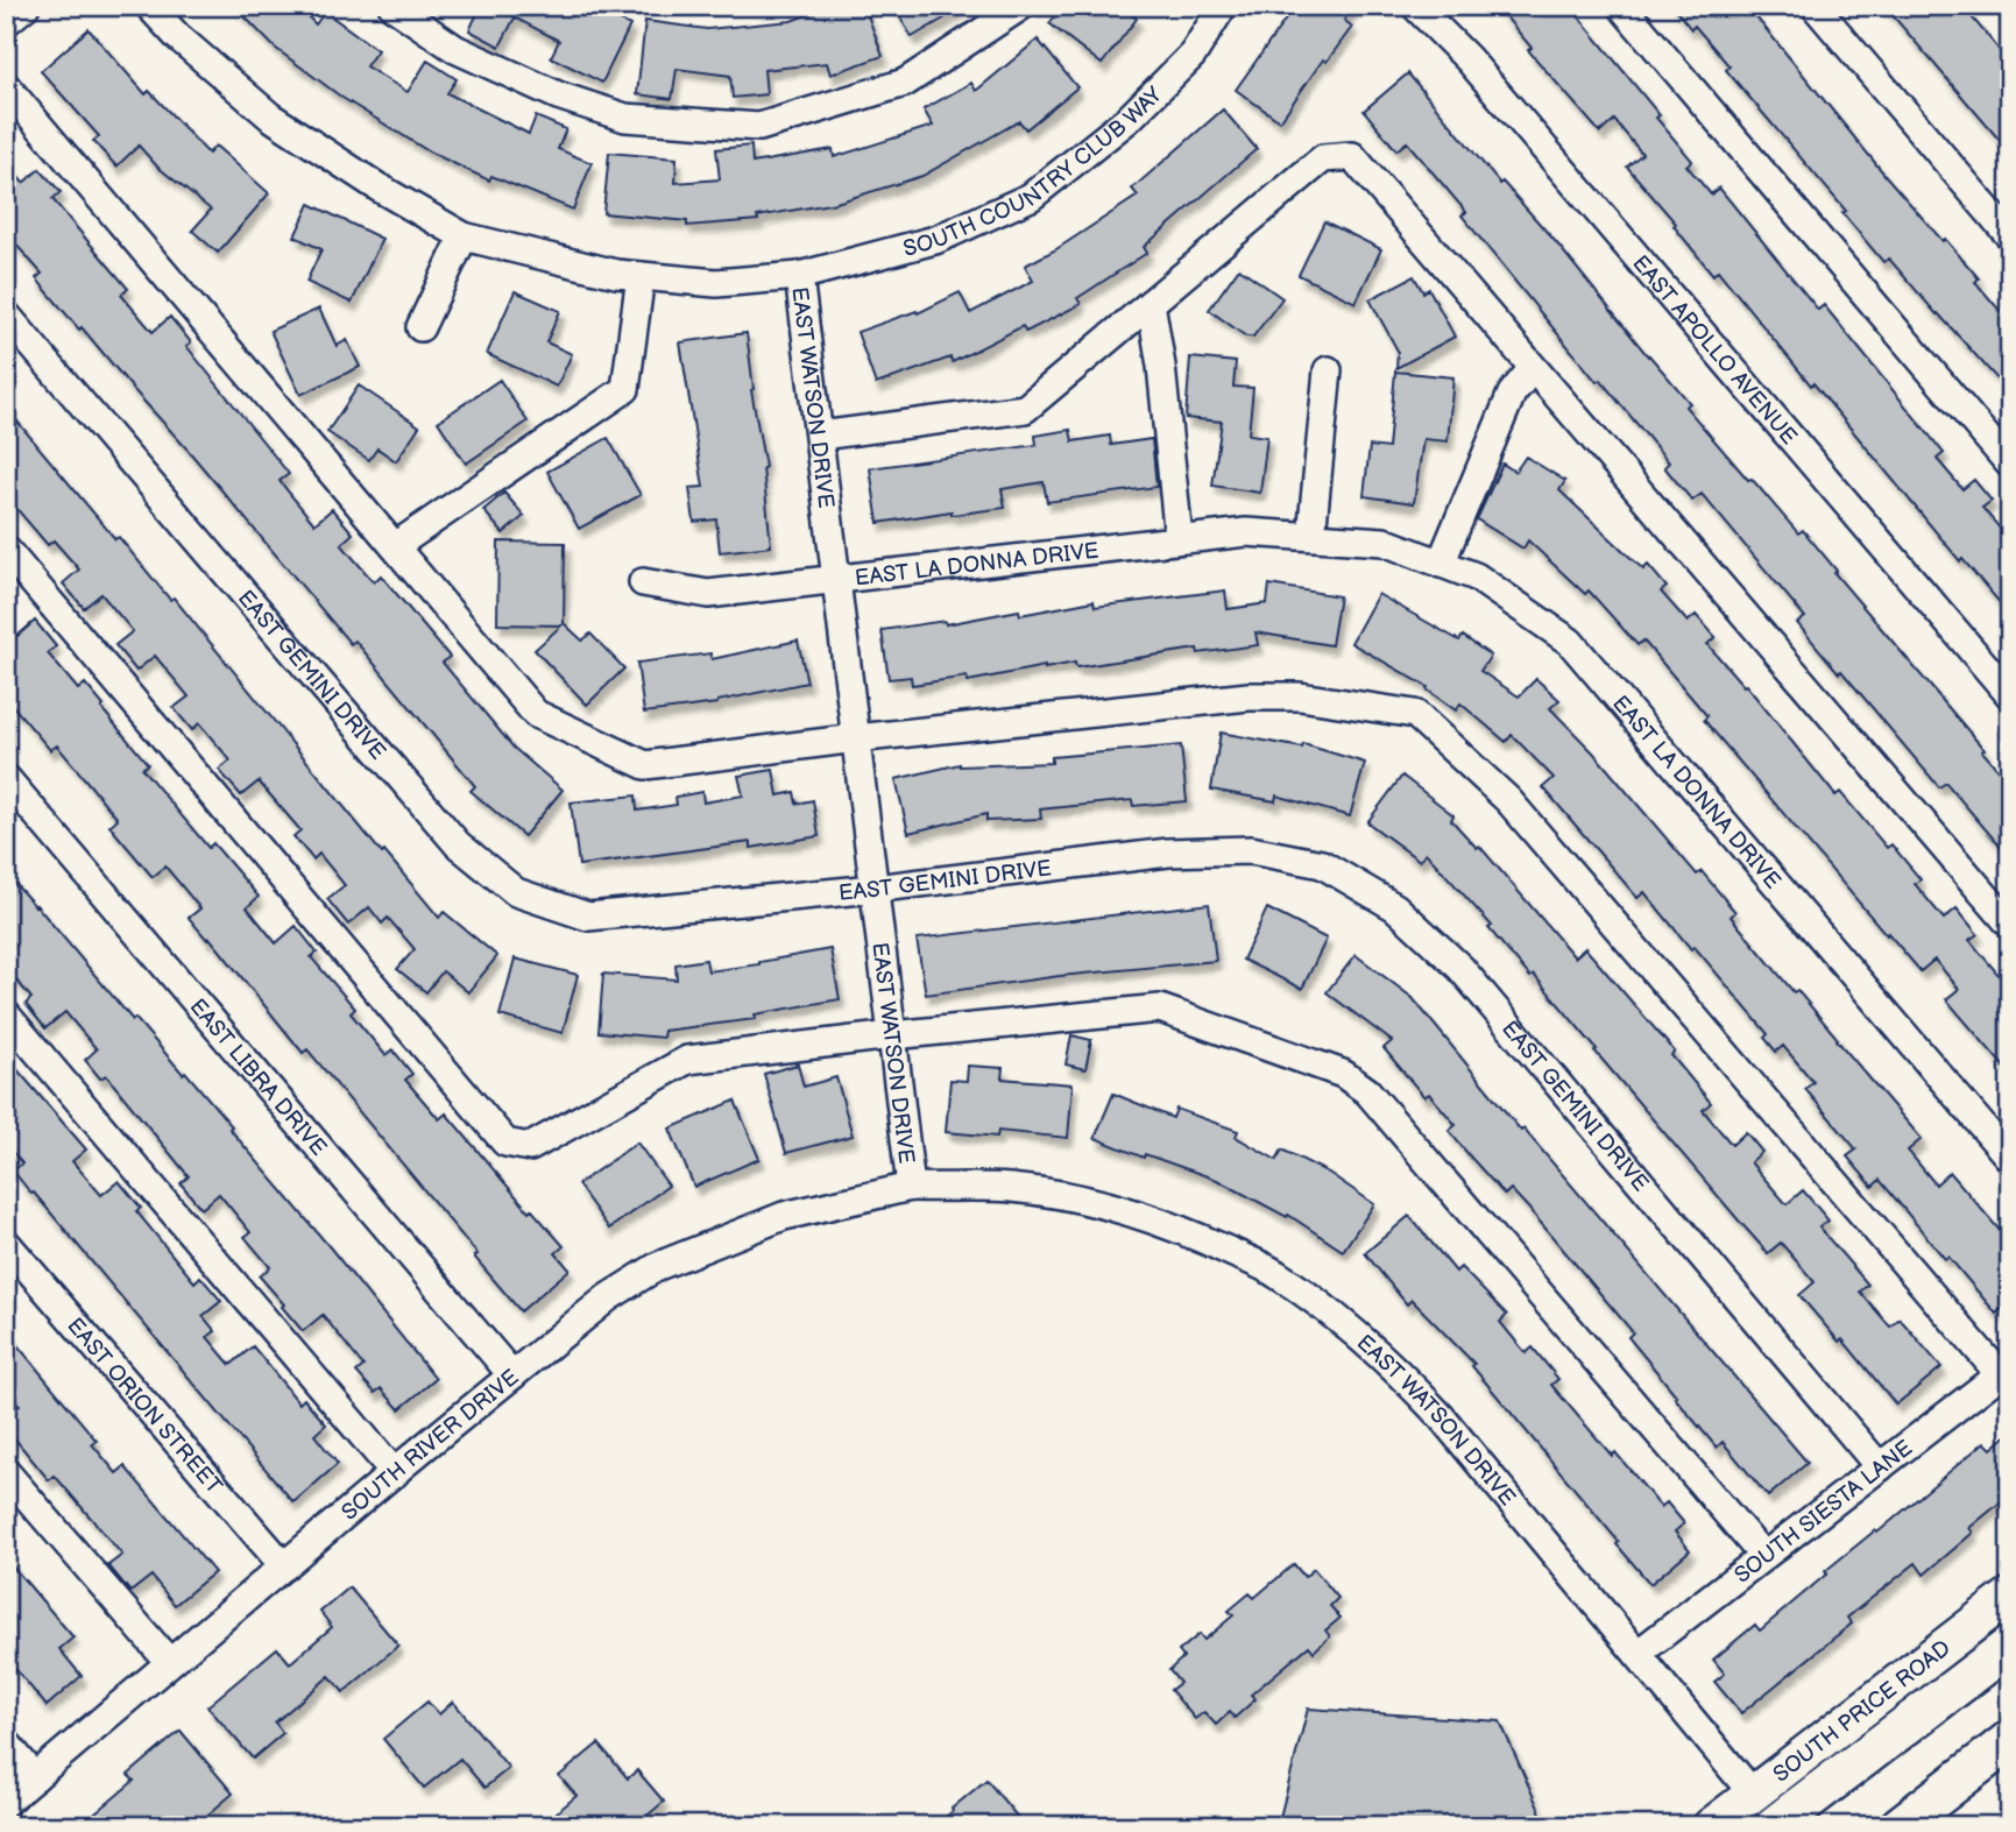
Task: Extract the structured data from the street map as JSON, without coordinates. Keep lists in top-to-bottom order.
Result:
{
  "streets": {
    "main road": ["SOUTH PRICE ROAD"],
    "street": [
      "SOUTH COUNTRY CLUB WAY",
      "EAST APOLLO AVENUE",
      "EAST WATSON DRIVE",
      "EAST LA DONNA DRIVE",
      "EAST GEMINI DRIVE",
      "EAST LIBRA DRIVE",
      "EAST ORION STREET",
      "SOUTH RIVER DRIVE",
      "SOUTH SIESTA LANE"
    ]
  },
  "crossings": [
    ["SOUTH COUNTRY CLUB WAY", "EAST WATSON DRIVE"],
    ["EAST WATSON DRIVE", "EAST LA DONNA DRIVE"],
    ["EAST WATSON DRIVE", "EAST GEMINI DRIVE"],
    ["EAST WATSON DRIVE", "SOUTH RIVER DRIVE"],
    ["EAST WATSON DRIVE", "SOUTH SIESTA LANE"],
    ["EAST WATSON DRIVE", "SOUTH PRICE ROAD"],
    ["EAST GEMINI DRIVE", "SOUTH SIESTA LANE"],
    ["EAST LIBRA DRIVE", "SOUTH RIVER DRIVE"],
    ["EAST ORION STREET", "SOUTH RIVER DRIVE"]
  ]
}
